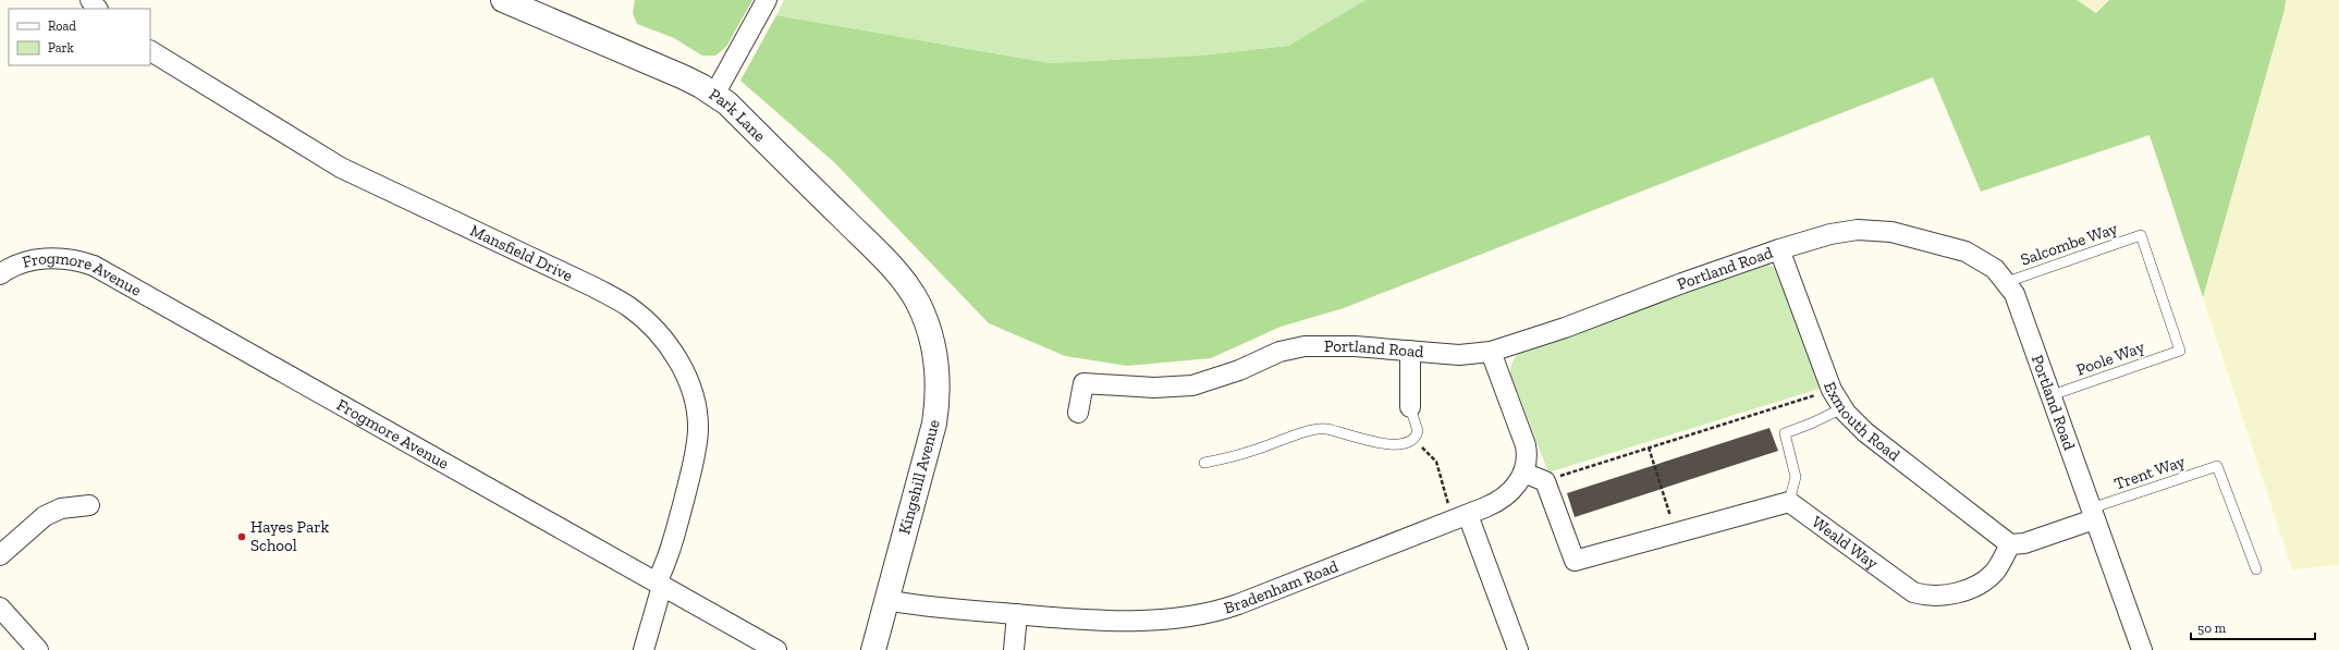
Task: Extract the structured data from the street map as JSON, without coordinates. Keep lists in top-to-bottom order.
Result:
{
  "streets": {
    "street": [
      "Park Lane",
      "Mansfield Drive",
      "Portland Road",
      "Frogmore Avenue",
      "Exmouth Road",
      "Kingshill Avenue",
      "Weald Way",
      "Bradenham Road"
    ],
    "lane": ["Salcombe Way", "Poole Way", "Trent Way"]
  },
  "crossings": [
    ["Park Lane", "Kingshill Avenue"],
    ["Salcombe Way", "Portland Road"],
    ["Salcombe Way", "Poole Way"],
    ["Mansfield Drive", "Frogmore Avenue"],
    ["Portland Road", "Poole Way"],
    ["Portland Road", "Exmouth Road"],
    ["Portland Road", "Trent Way"],
    ["Portland Road", "Bradenham Road"],
    ["Exmouth Road", "Weald Way"],
    ["Kingshill Avenue", "Bradenham Road"]
  ],
  "places": ["Hayes Park School"],
  "legend": ["Road", "Park"],
  "scale_bar": "50 m"
}
